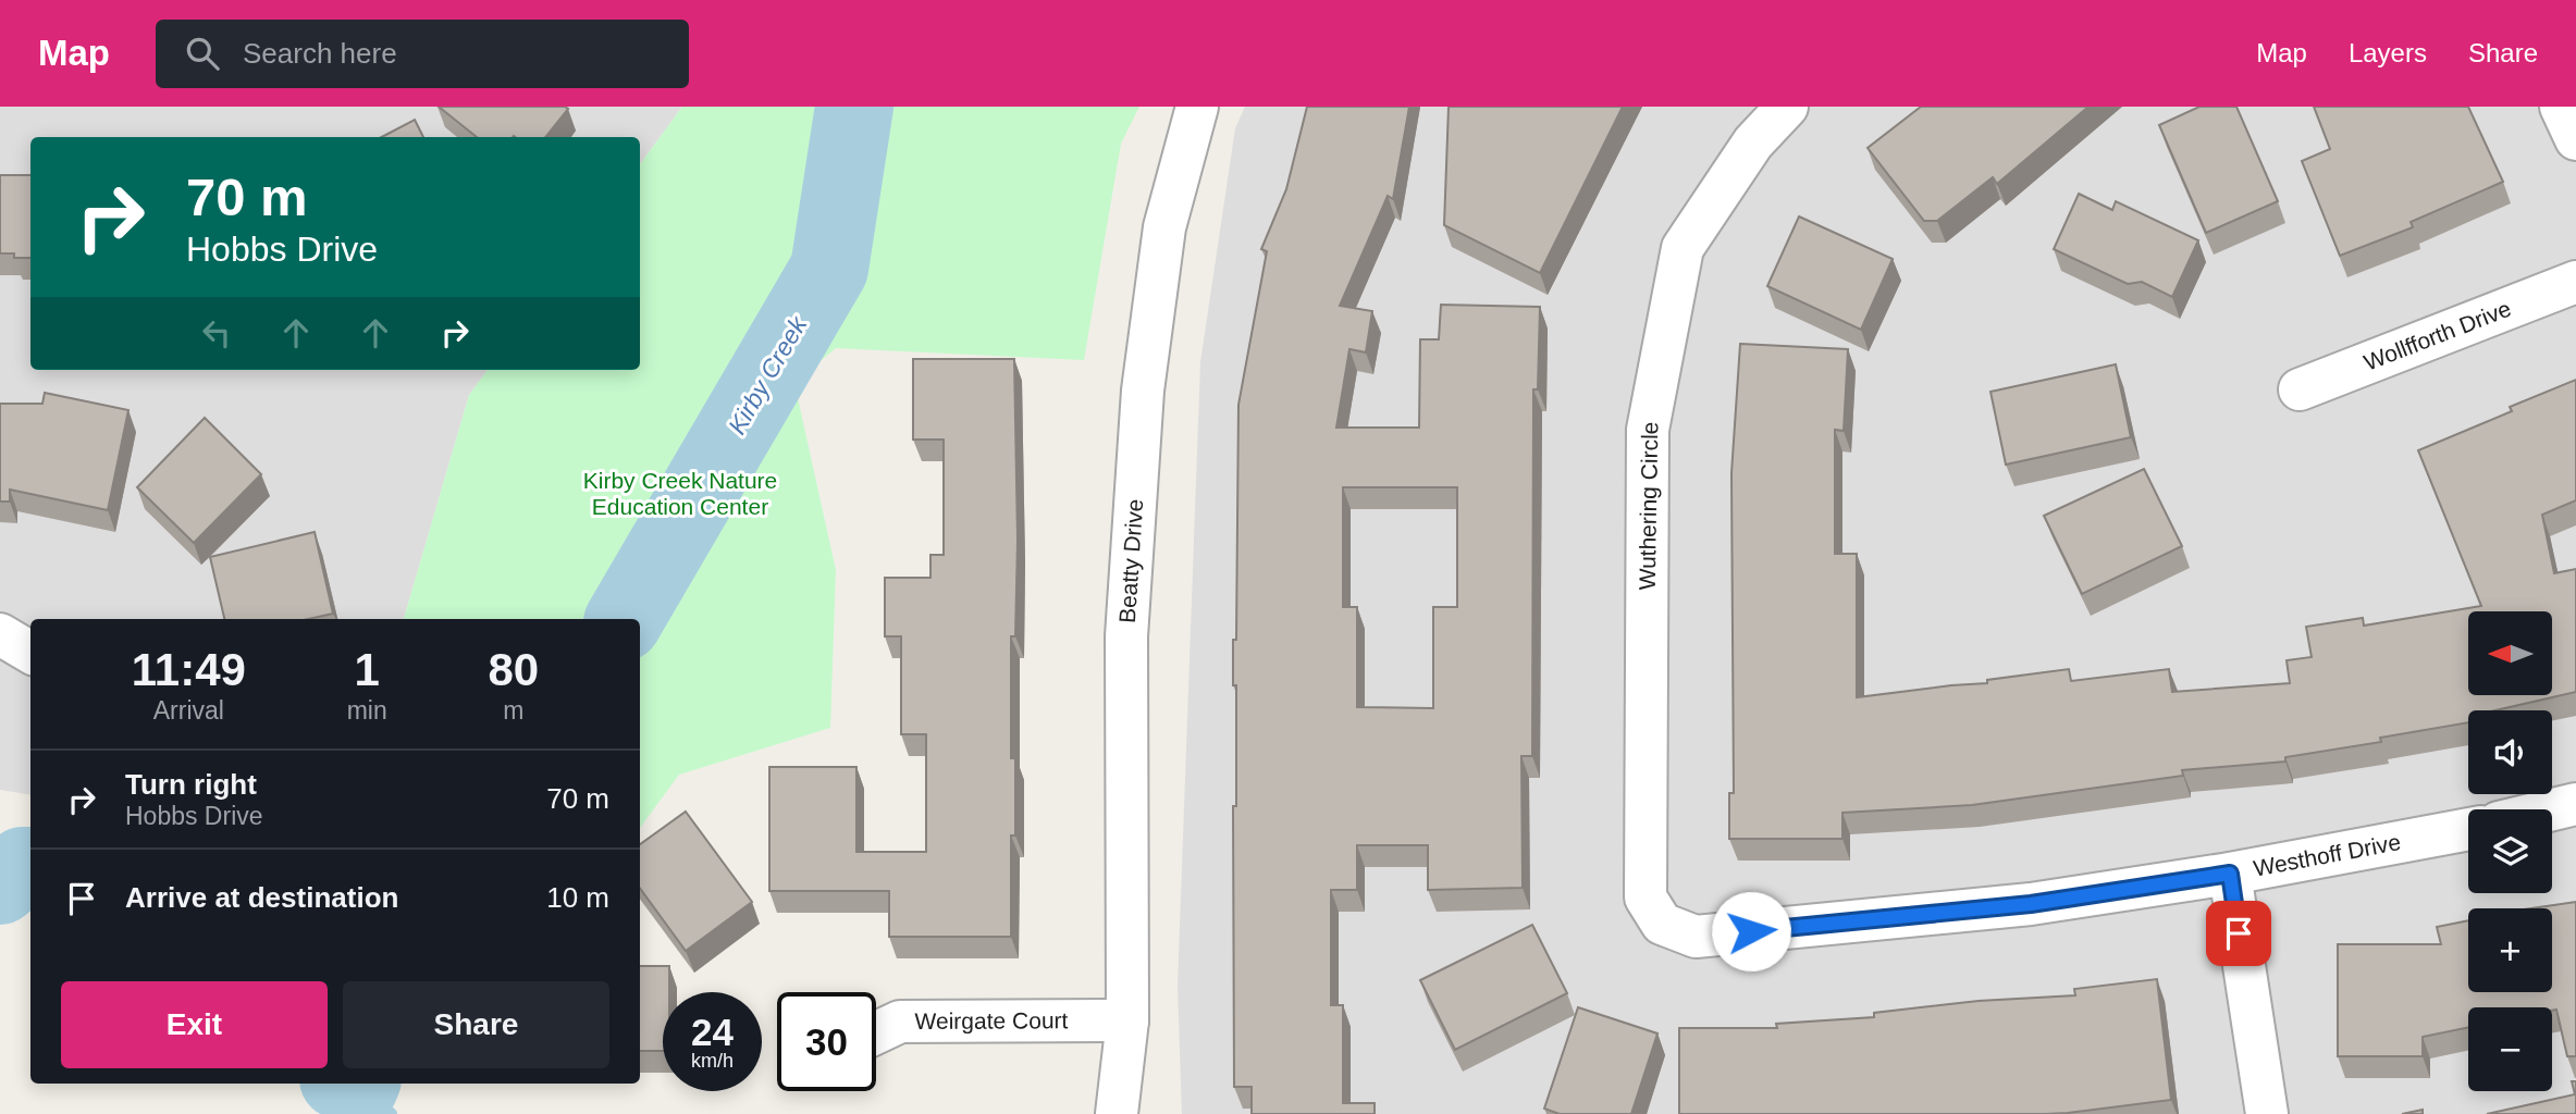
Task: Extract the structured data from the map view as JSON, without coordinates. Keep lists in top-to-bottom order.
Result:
{
  "streets": {
    "street": [
      "Wollfforth Drive",
      "Wuthering Circle",
      "Beatty Drive",
      "Westhoff Drive",
      "Weirgate Court"
    ]
  },
  "crossings": [
    ["Wuthering Circle", "Westhoff Drive"],
    ["Beatty Drive", "Weirgate Court"]
  ],
  "water": ["Kirby Creek"],
  "parks": ["Kirby Creek Nature Education Center"],
  "north": "left",
  "page": {
    "header": "Map",
    "search": "Search here",
    "nav": ["Map", "Layers", "Share"],
    "turn": ["70 m", "Hobbs Drive"],
    "map_buttons": ["+", "−"],
    "eta": [
      "11:49",
      "Arrival",
      "1",
      "min",
      "80",
      "m"
    ],
    "list": [
      {
        "name": "Turn right",
        "note": "Hobbs Drive",
        "value": "70 m"
      },
      {
        "name": "Arrive at destination",
        "value": "10 m"
      }
    ],
    "buttons": ["Exit", "Share"],
    "speed": "24 km/h",
    "limit": "30"
  }
}
